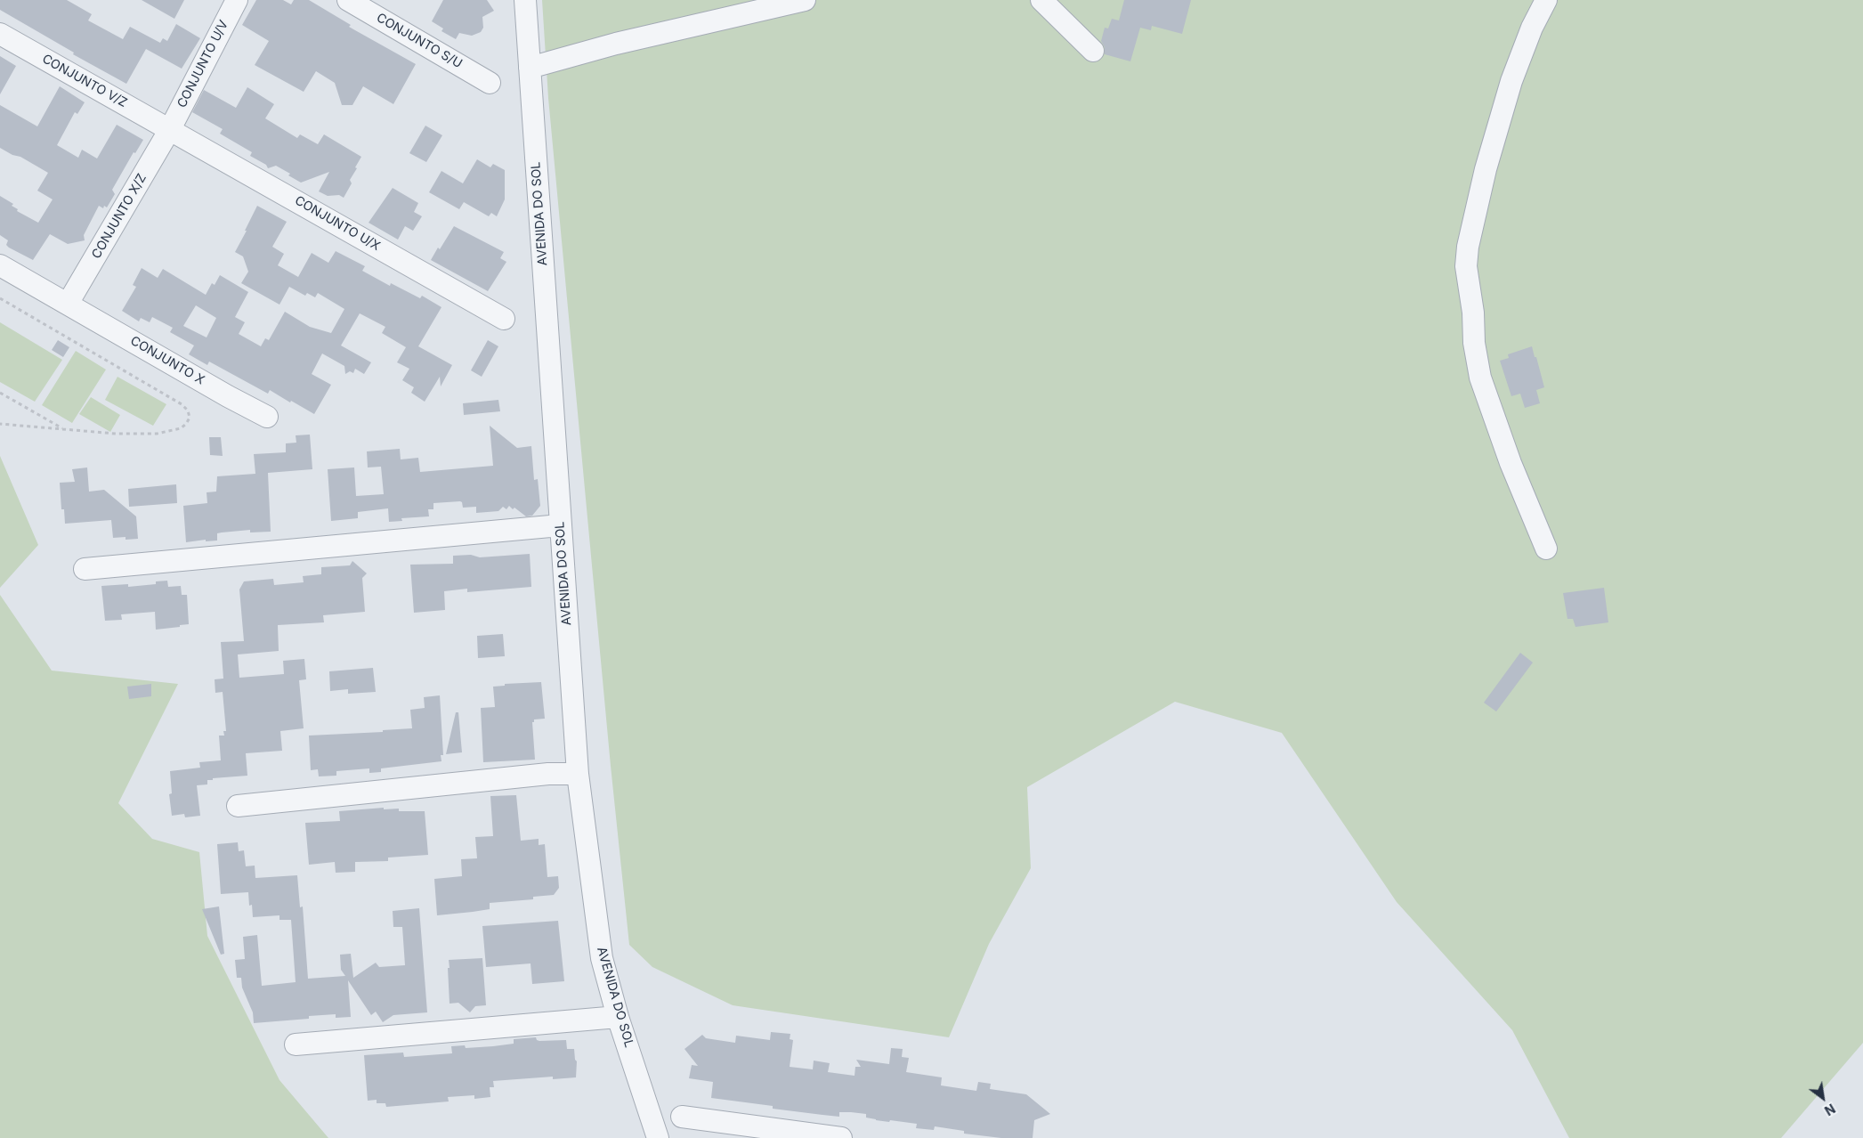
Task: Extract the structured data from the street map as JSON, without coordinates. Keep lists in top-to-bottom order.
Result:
{
  "streets": {
    "street": [
      "CONJUNTO S/U",
      "CONJUNTO U/V",
      "CONJUNTO V/Z",
      "AVENIDA DO SOL",
      "CONJUNTO X/Z",
      "CONJUNTO U/X",
      "CONJUNTO X"
    ]
  },
  "crossings": [
    ["CONJUNTO U/V", "CONJUNTO V/Z"],
    ["CONJUNTO U/V", "CONJUNTO X/Z"],
    ["CONJUNTO U/V", "CONJUNTO U/X"],
    ["CONJUNTO V/Z", "CONJUNTO X/Z"],
    ["CONJUNTO V/Z", "CONJUNTO U/X"],
    ["CONJUNTO X/Z", "CONJUNTO U/X"],
    ["CONJUNTO X/Z", "CONJUNTO X"]
  ],
  "north": "bottom right"
}
